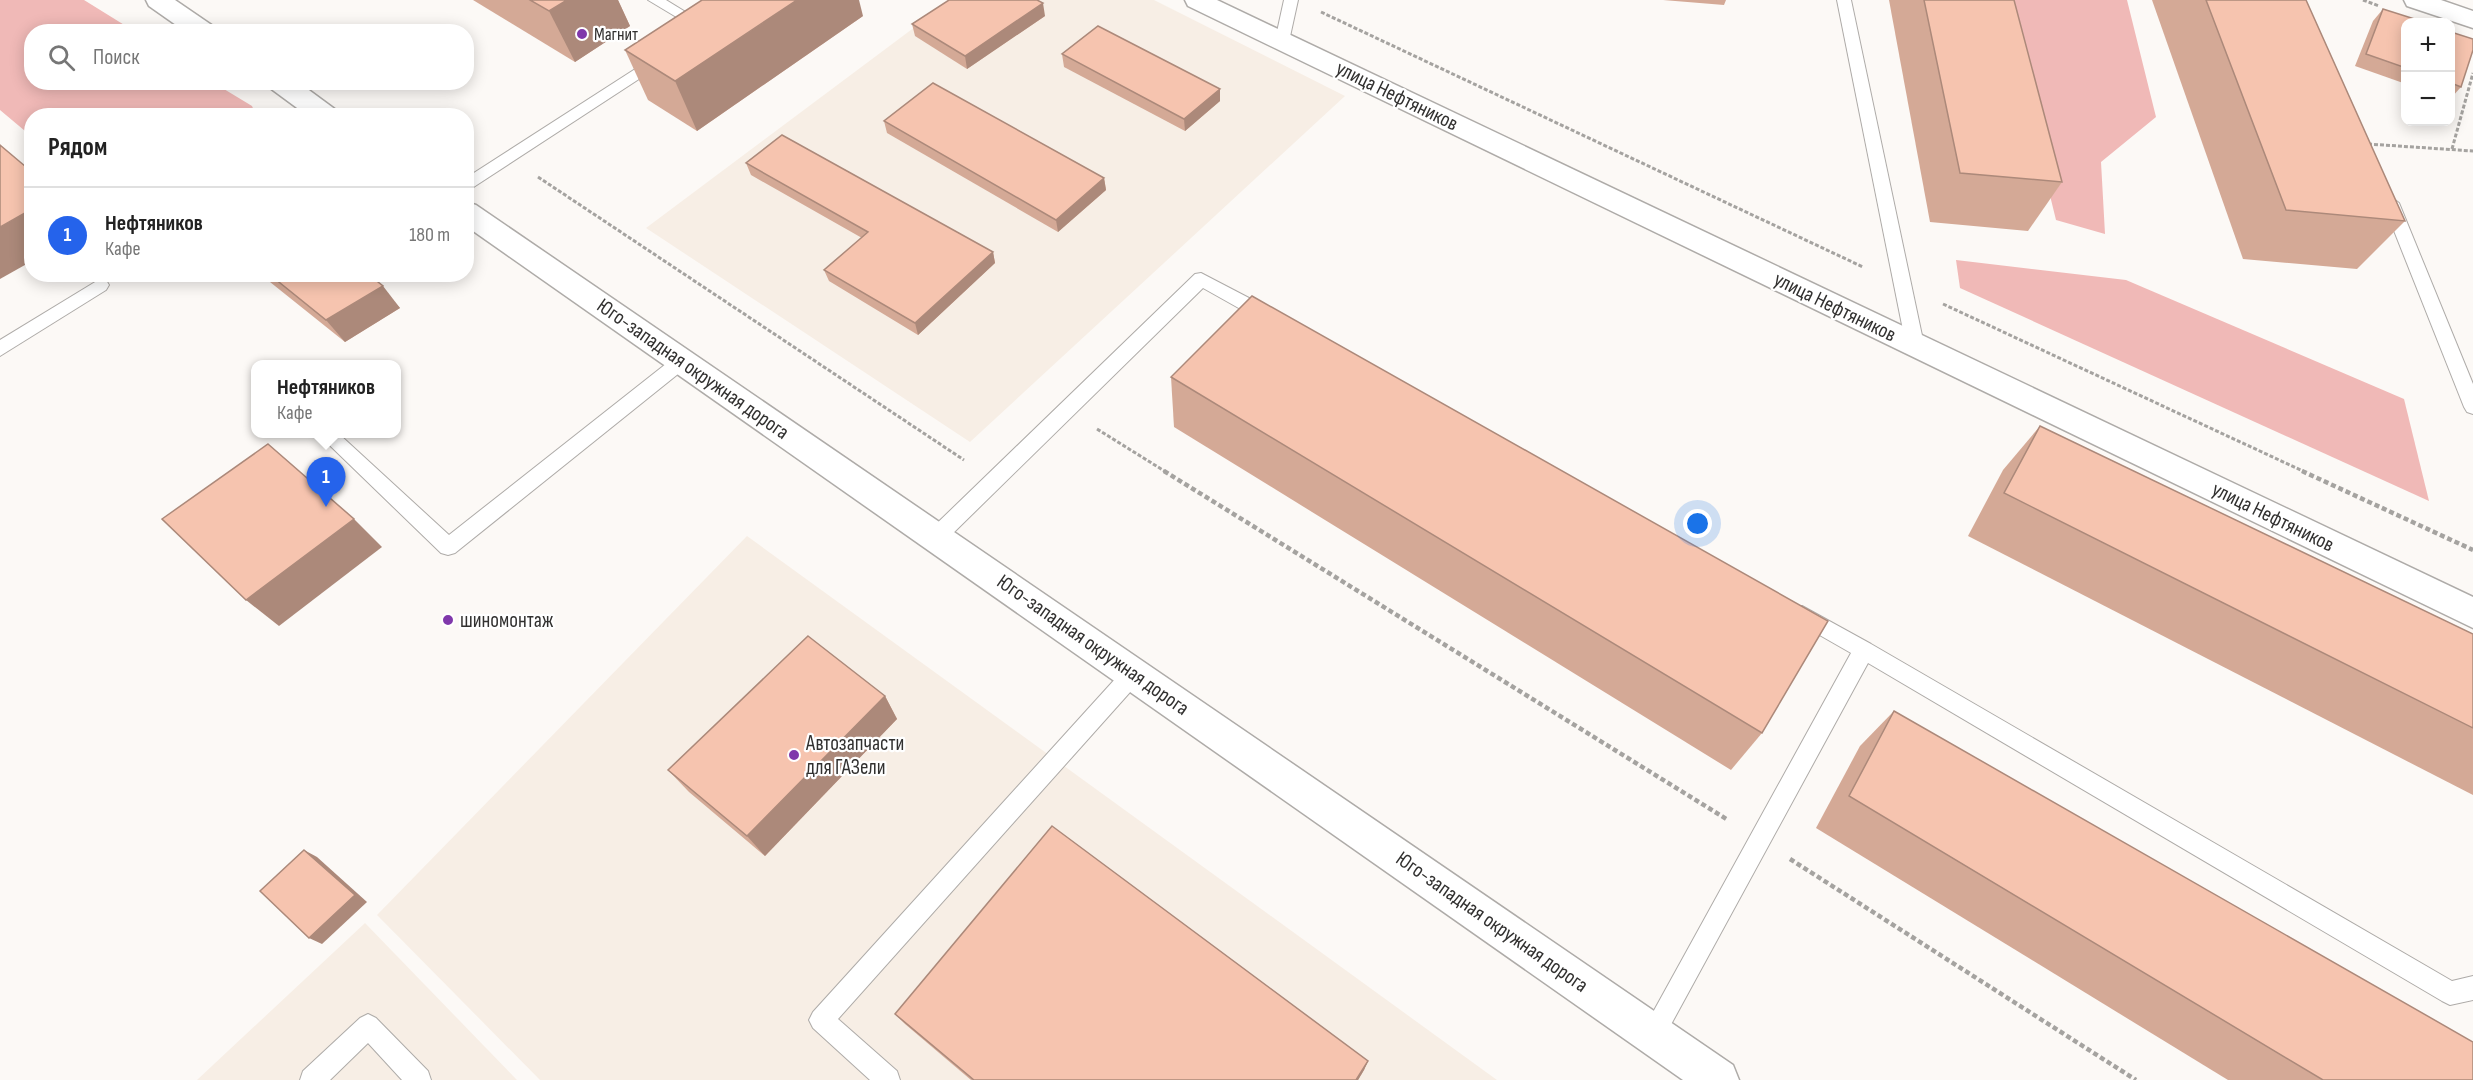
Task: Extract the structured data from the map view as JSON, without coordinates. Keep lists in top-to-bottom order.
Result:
{
  "streets": {
    "main road": ["улица Нефтяников", "Юго-западная окружная дорога"]
  },
  "places": ["Магнит", "шиномонтаж", "Автозапчасти для ГАЗели"],
  "page": {
    "map_buttons": ["+", "−"],
    "search": "Поиск",
    "heading": "Рядом",
    "list": [
      {
        "mark": "1",
        "name": "Нефтяников",
        "note": "Кафе",
        "value": "180 m"
      }
    ],
    "popup": ["Нефтяников", "Кафе"],
    "pins": "1"
  }
}
